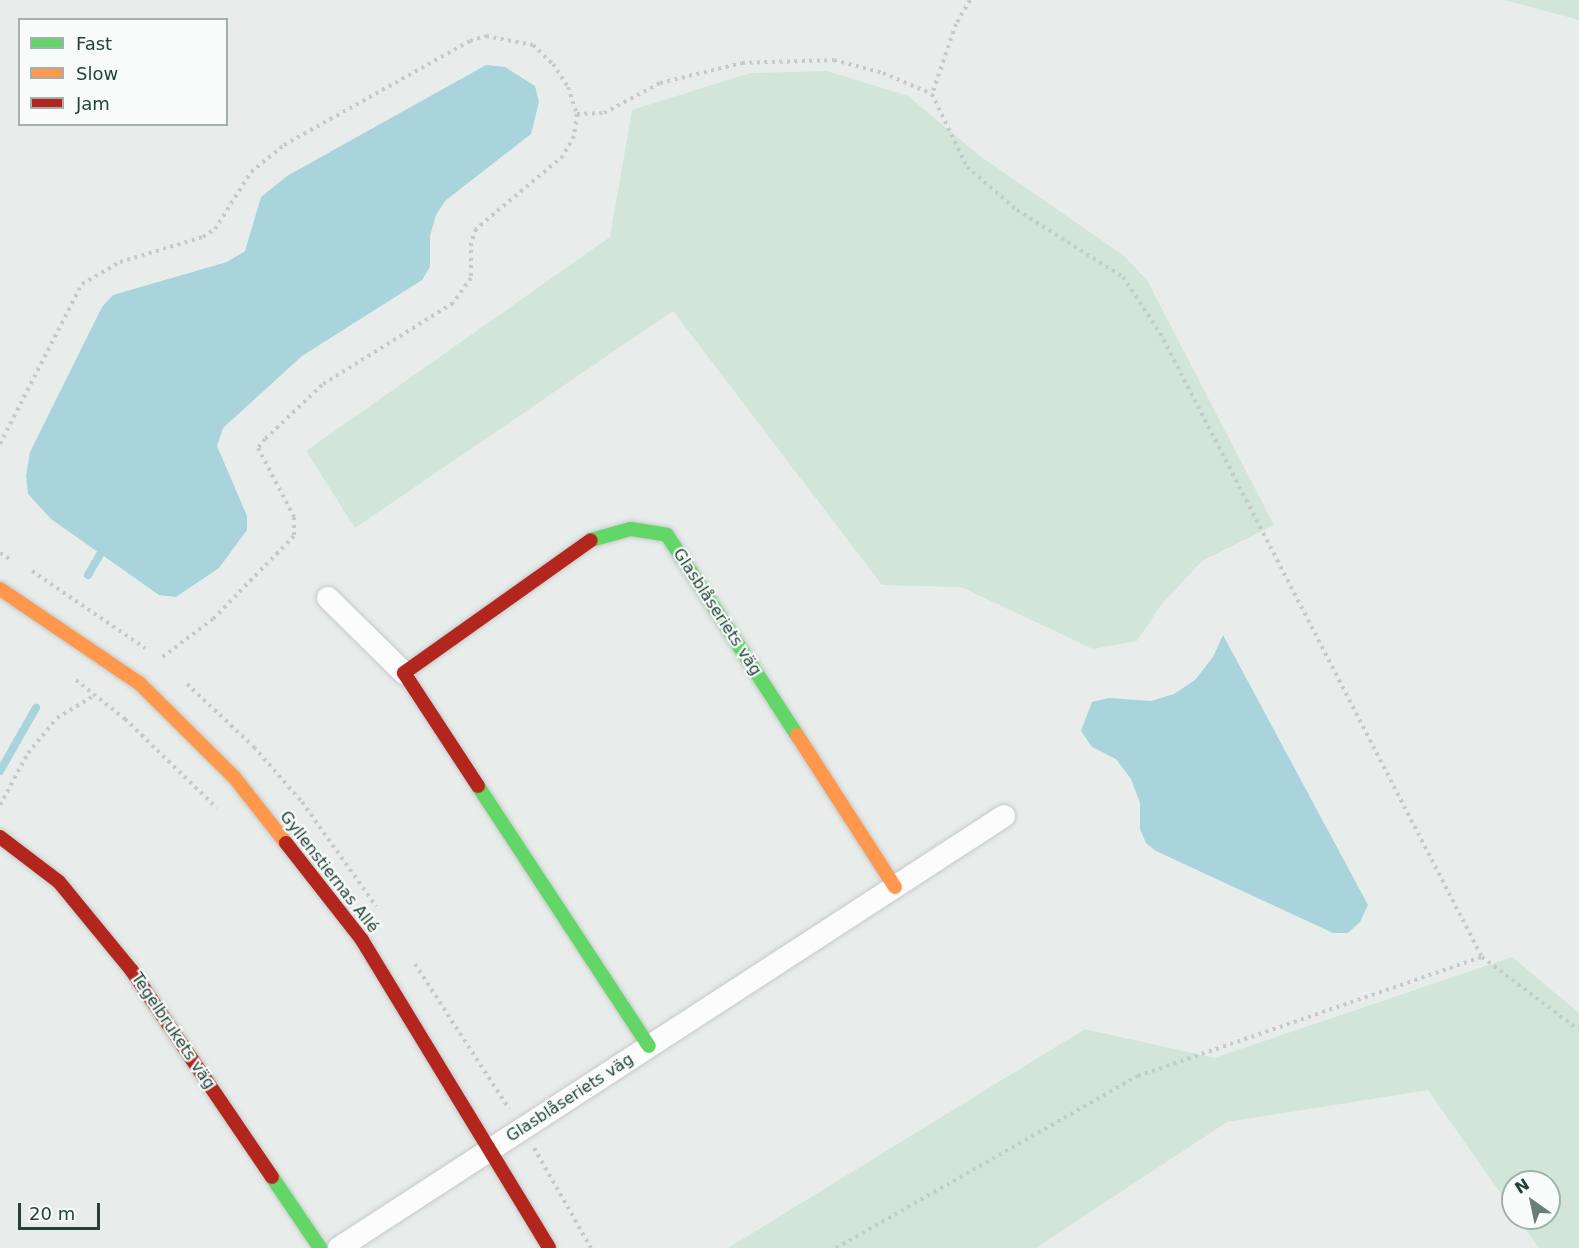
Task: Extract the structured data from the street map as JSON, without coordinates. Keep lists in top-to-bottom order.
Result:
{
  "streets": {
    "street": ["Glasblåseriets väg", "Gyllenstiernas Allé", "Tegelbrukets väg"]
  },
  "crossings": [
    ["Glasblåseriets väg", "Gyllenstiernas Allé"]
  ],
  "legend": ["Fast", "Slow", "Jam"],
  "scale_bar": "20 m",
  "north": "top left"
}
